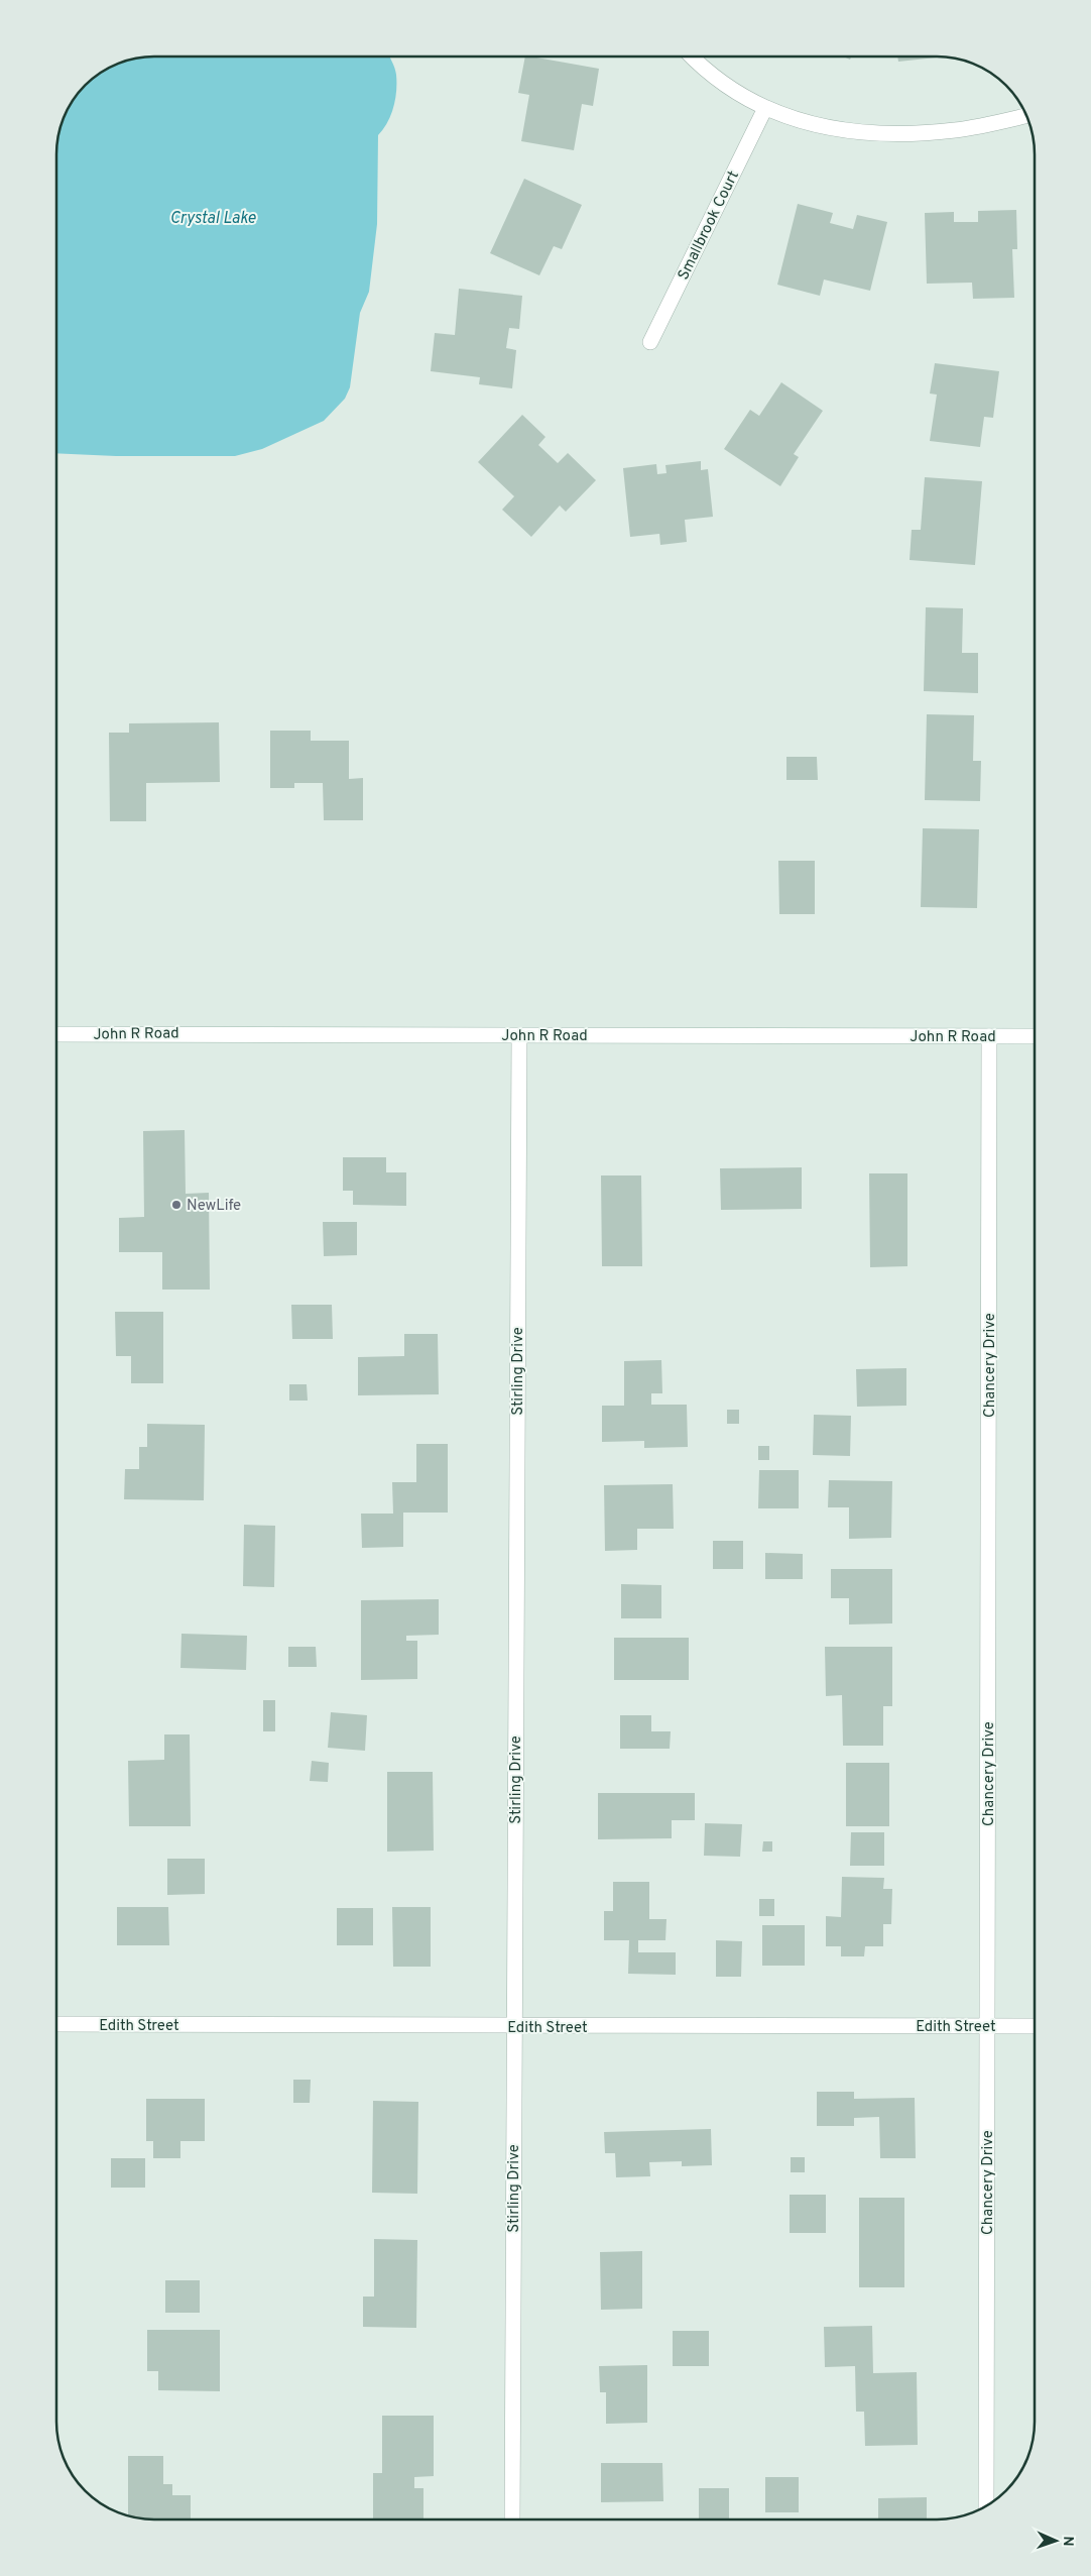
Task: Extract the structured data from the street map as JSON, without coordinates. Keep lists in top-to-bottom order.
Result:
{
  "streets": {
    "street": [
      "Smallbrook Court",
      "John R Road",
      "Chancery Drive",
      "Stirling Drive",
      "Edith Street"
    ]
  },
  "crossings": [
    ["John R Road", "Chancery Drive"],
    ["John R Road", "Stirling Drive"],
    ["Chancery Drive", "Edith Street"],
    ["Stirling Drive", "Edith Street"]
  ],
  "water": ["Crystal Lake"],
  "places": ["NewLife"],
  "north": "right"
}
